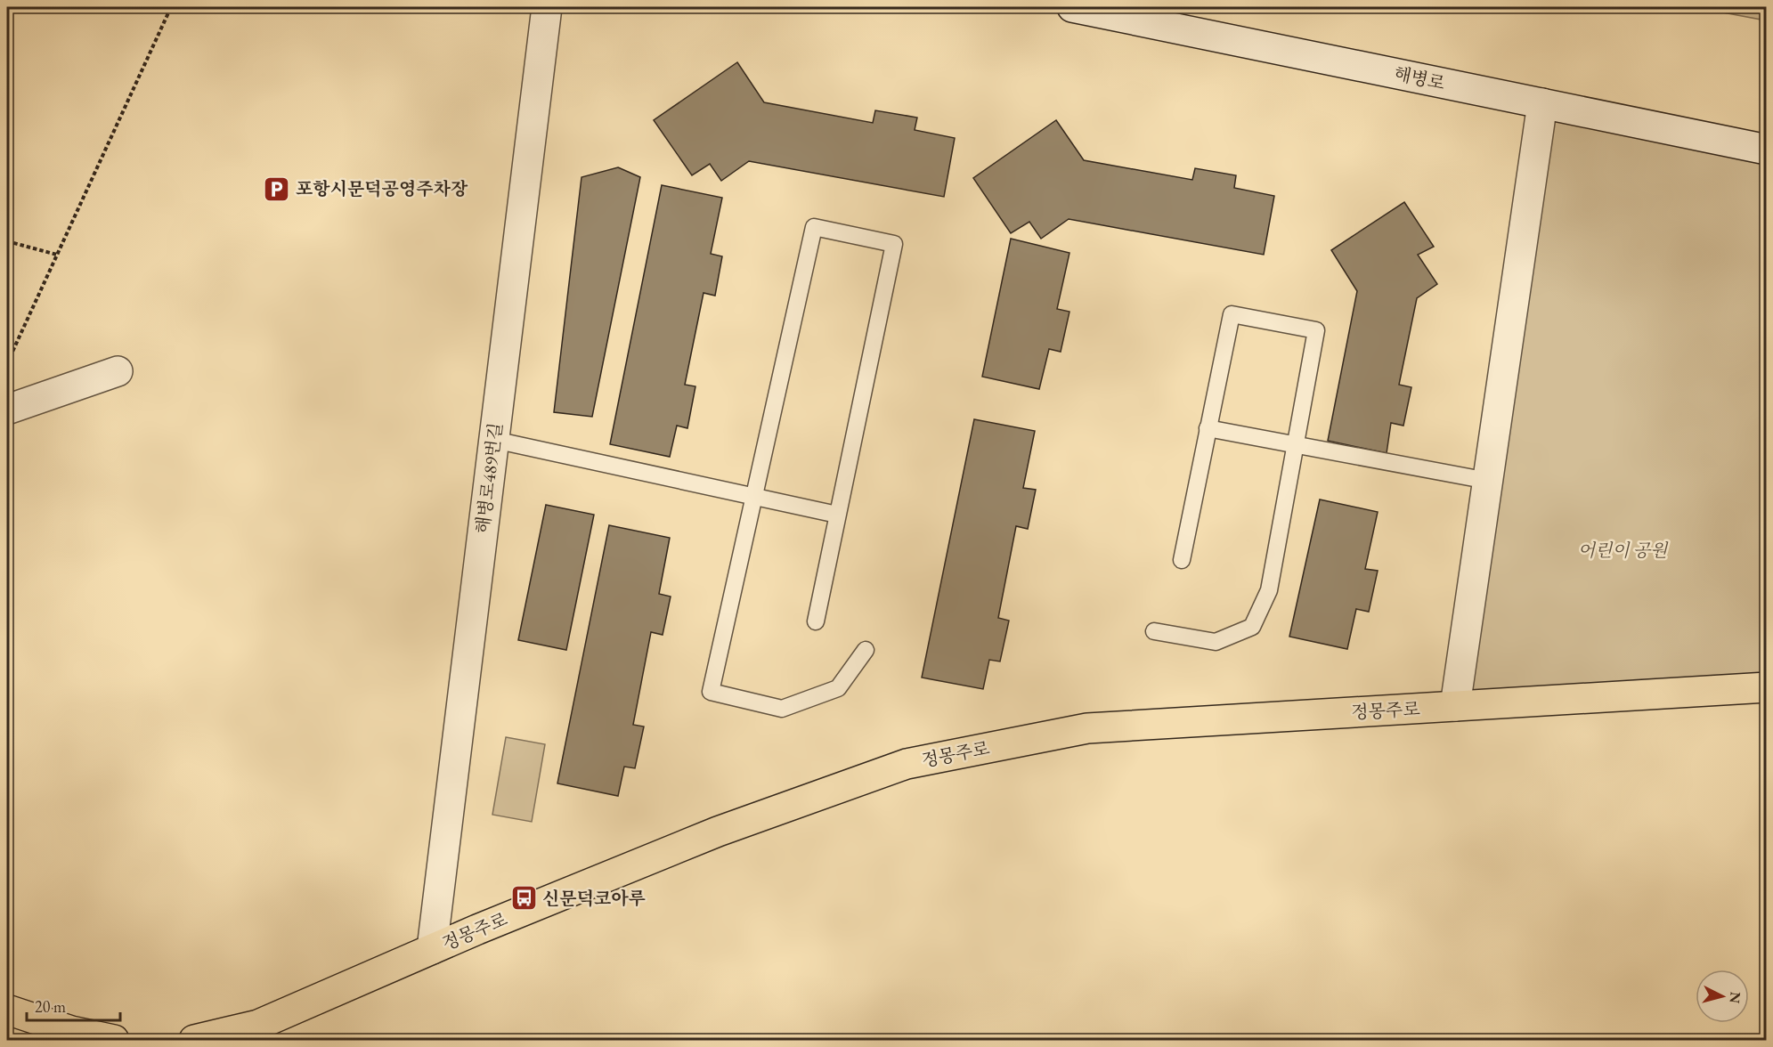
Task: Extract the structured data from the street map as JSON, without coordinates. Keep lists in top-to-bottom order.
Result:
{
  "streets": {
    "main road": ["정몽주로"],
    "street": ["해병로", "해병로489번길"]
  },
  "crossings": [
    ["해병로489번길", "정몽주로"]
  ],
  "parks": ["어린이 공원"],
  "places": {
    "parking": ["포항시문덕공영주차장"],
    "bus stop": ["신문덕코아루"]
  },
  "scale_bar": "20 m",
  "north": "right"
}
